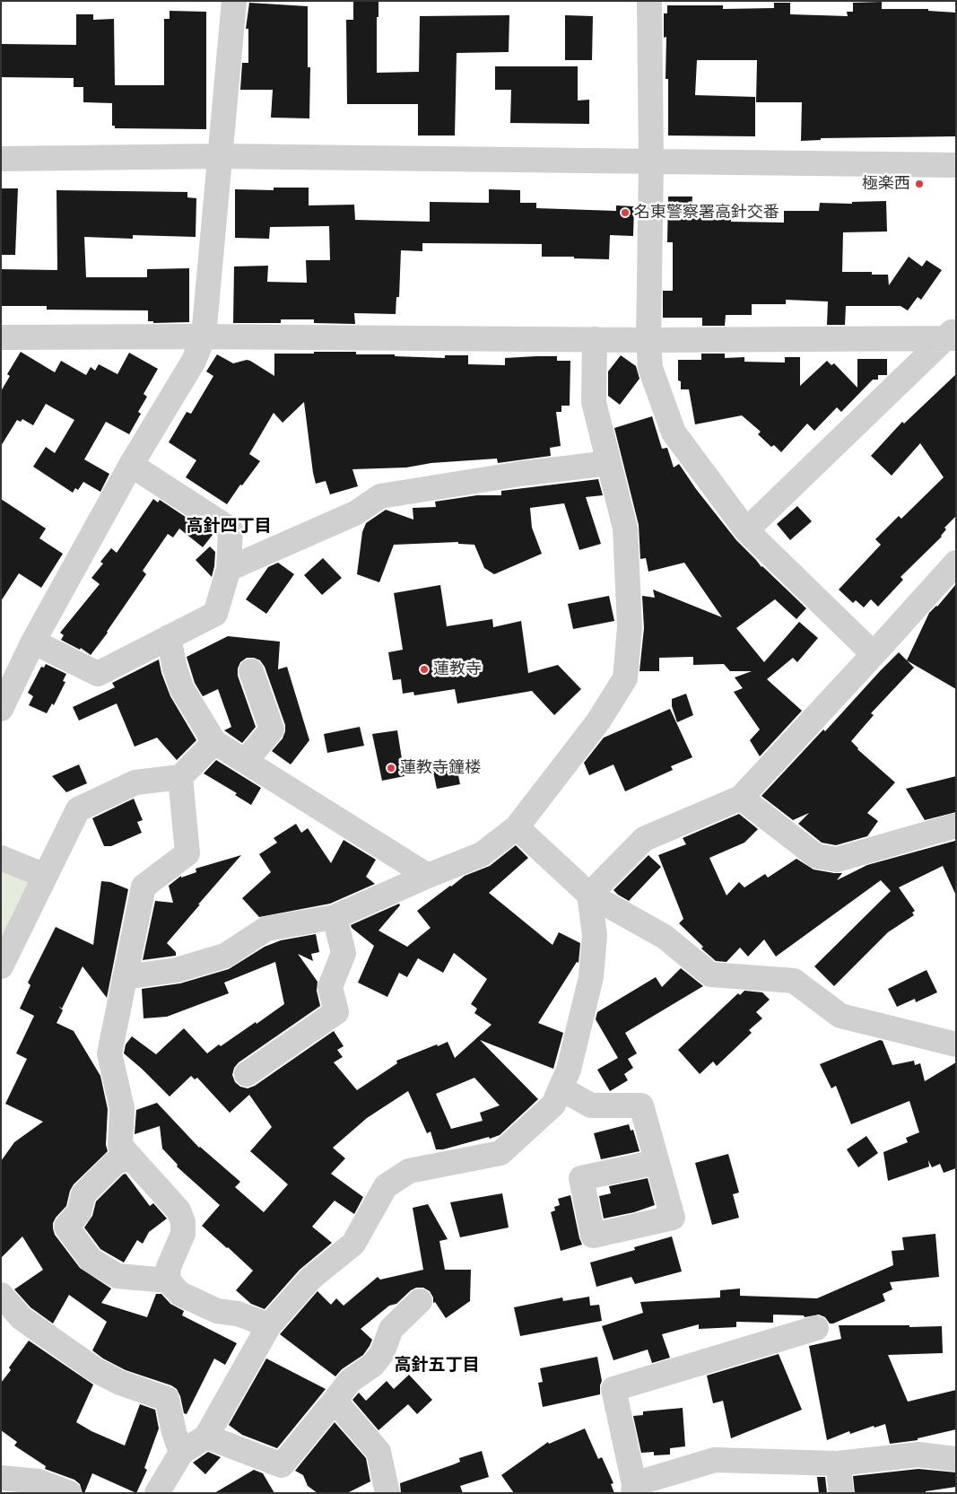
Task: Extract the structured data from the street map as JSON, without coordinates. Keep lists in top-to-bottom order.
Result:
{
  "districts": ["高針四丁目", "高針五丁目"],
  "places": [
    "極楽西",
    "名東警察署高針交番",
    "蓮教寺",
    "蓮教寺鐘楼"
  ]
}
